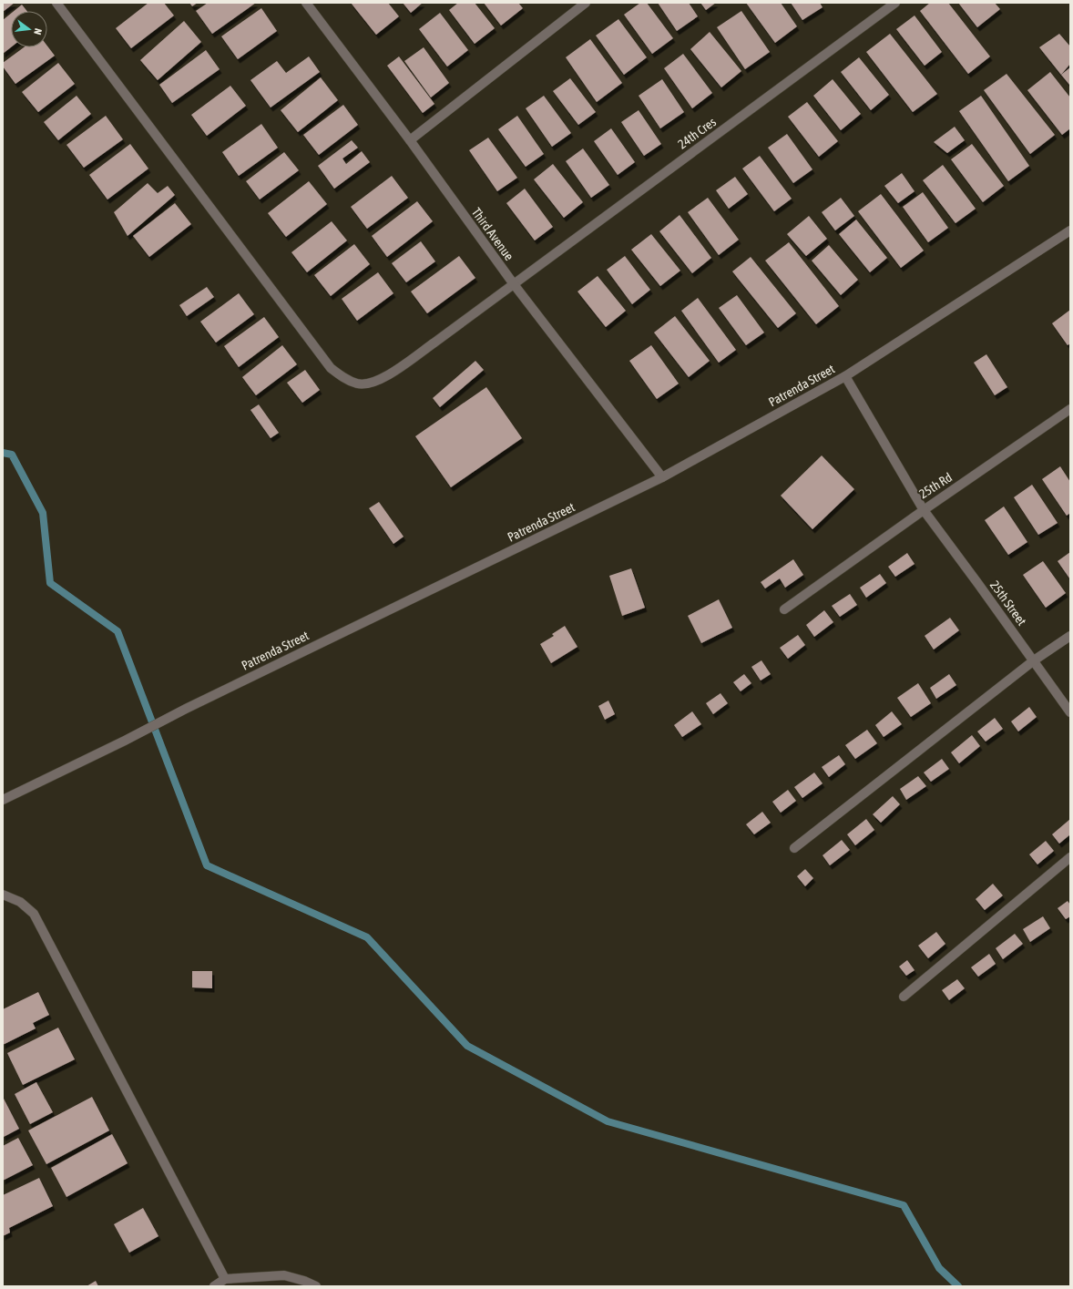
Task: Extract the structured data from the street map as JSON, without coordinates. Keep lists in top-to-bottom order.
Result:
{
  "streets": {
    "street": [
      "24th Cres",
      "Third Avenue",
      "Patrenda Street",
      "25th Rd",
      "25th Street"
    ]
  },
  "crossings": [
    ["24th Cres", "Third Avenue"],
    ["Third Avenue", "Patrenda Street"],
    ["Patrenda Street", "25th Rd"],
    ["25th Rd", "25th Street"]
  ],
  "north": "right"
}
